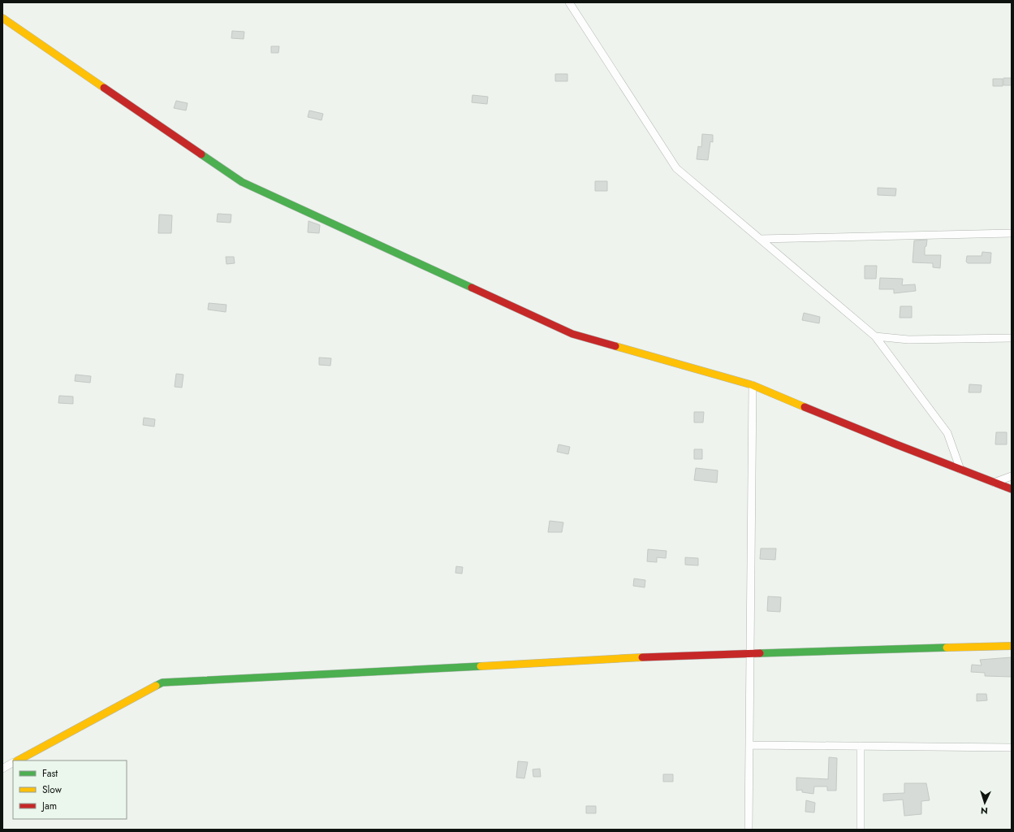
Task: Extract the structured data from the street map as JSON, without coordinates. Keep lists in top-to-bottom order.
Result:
{
  "legend": ["Fast", "Slow", "Jam"],
  "north": "bottom"
}
